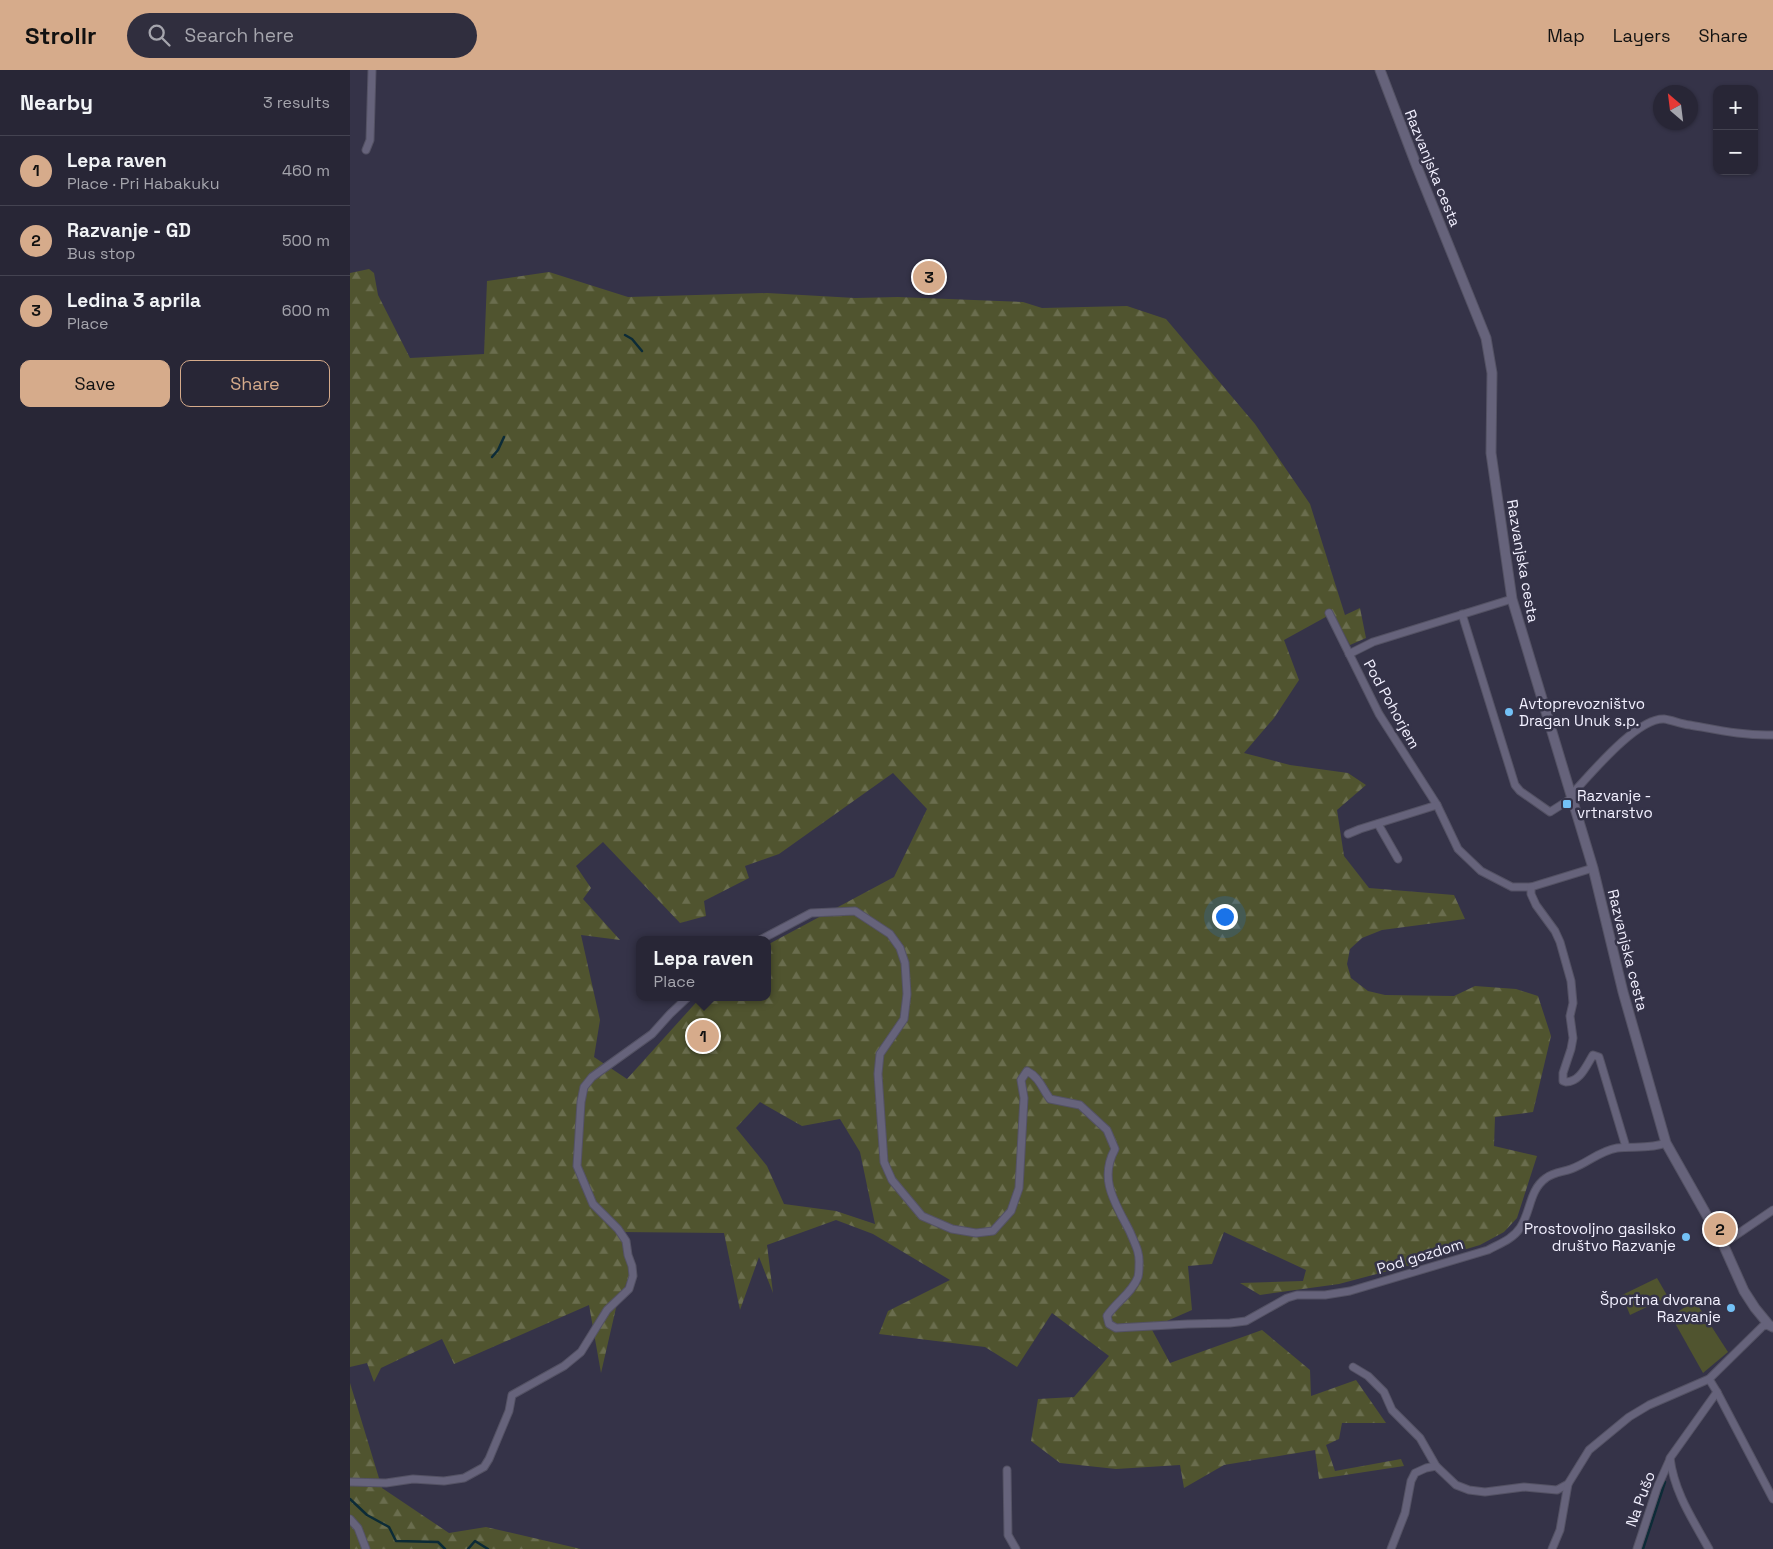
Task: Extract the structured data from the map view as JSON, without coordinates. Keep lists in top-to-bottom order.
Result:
{
  "streets": {
    "street": [
      "Razvanjska cesta",
      "Pod Pohorjem",
      "Pod gozdom",
      "Na Pušo"
    ]
  },
  "crossings": [
    ["Razvanjska cesta", "Pod Pohorjem"],
    ["Razvanjska cesta", "Pod gozdom"]
  ],
  "places": {
    "other": ["Avtoprevozništvo Dragan Unuk s.p.", "Prostovoljno gasilsko društvo Razvanje", "Športna dvorana Razvanje"],
    "transit": ["Razvanje - vrtnarstvo"]
  },
  "north": "top left",
  "page": {
    "header": "Strollr",
    "search": "Search here",
    "nav": ["Map", "Layers", "Share"],
    "heading": ["Nearby", "3 results"],
    "map_buttons": ["+", "−"],
    "list": [
      {
        "mark": "1",
        "name": "Lepa raven",
        "note": "Place · Pri Habakuku",
        "value": "460 m"
      },
      {
        "mark": "2",
        "name": "Razvanje - GD",
        "note": "Bus stop",
        "value": "500 m"
      },
      {
        "mark": "3",
        "name": "Ledina 3 aprila",
        "note": "Place",
        "value": "600 m"
      }
    ],
    "pins": ["3", "1", "2"],
    "buttons": ["Save", "Share"],
    "popup": ["Lepa raven", "Place"]
  }
}
